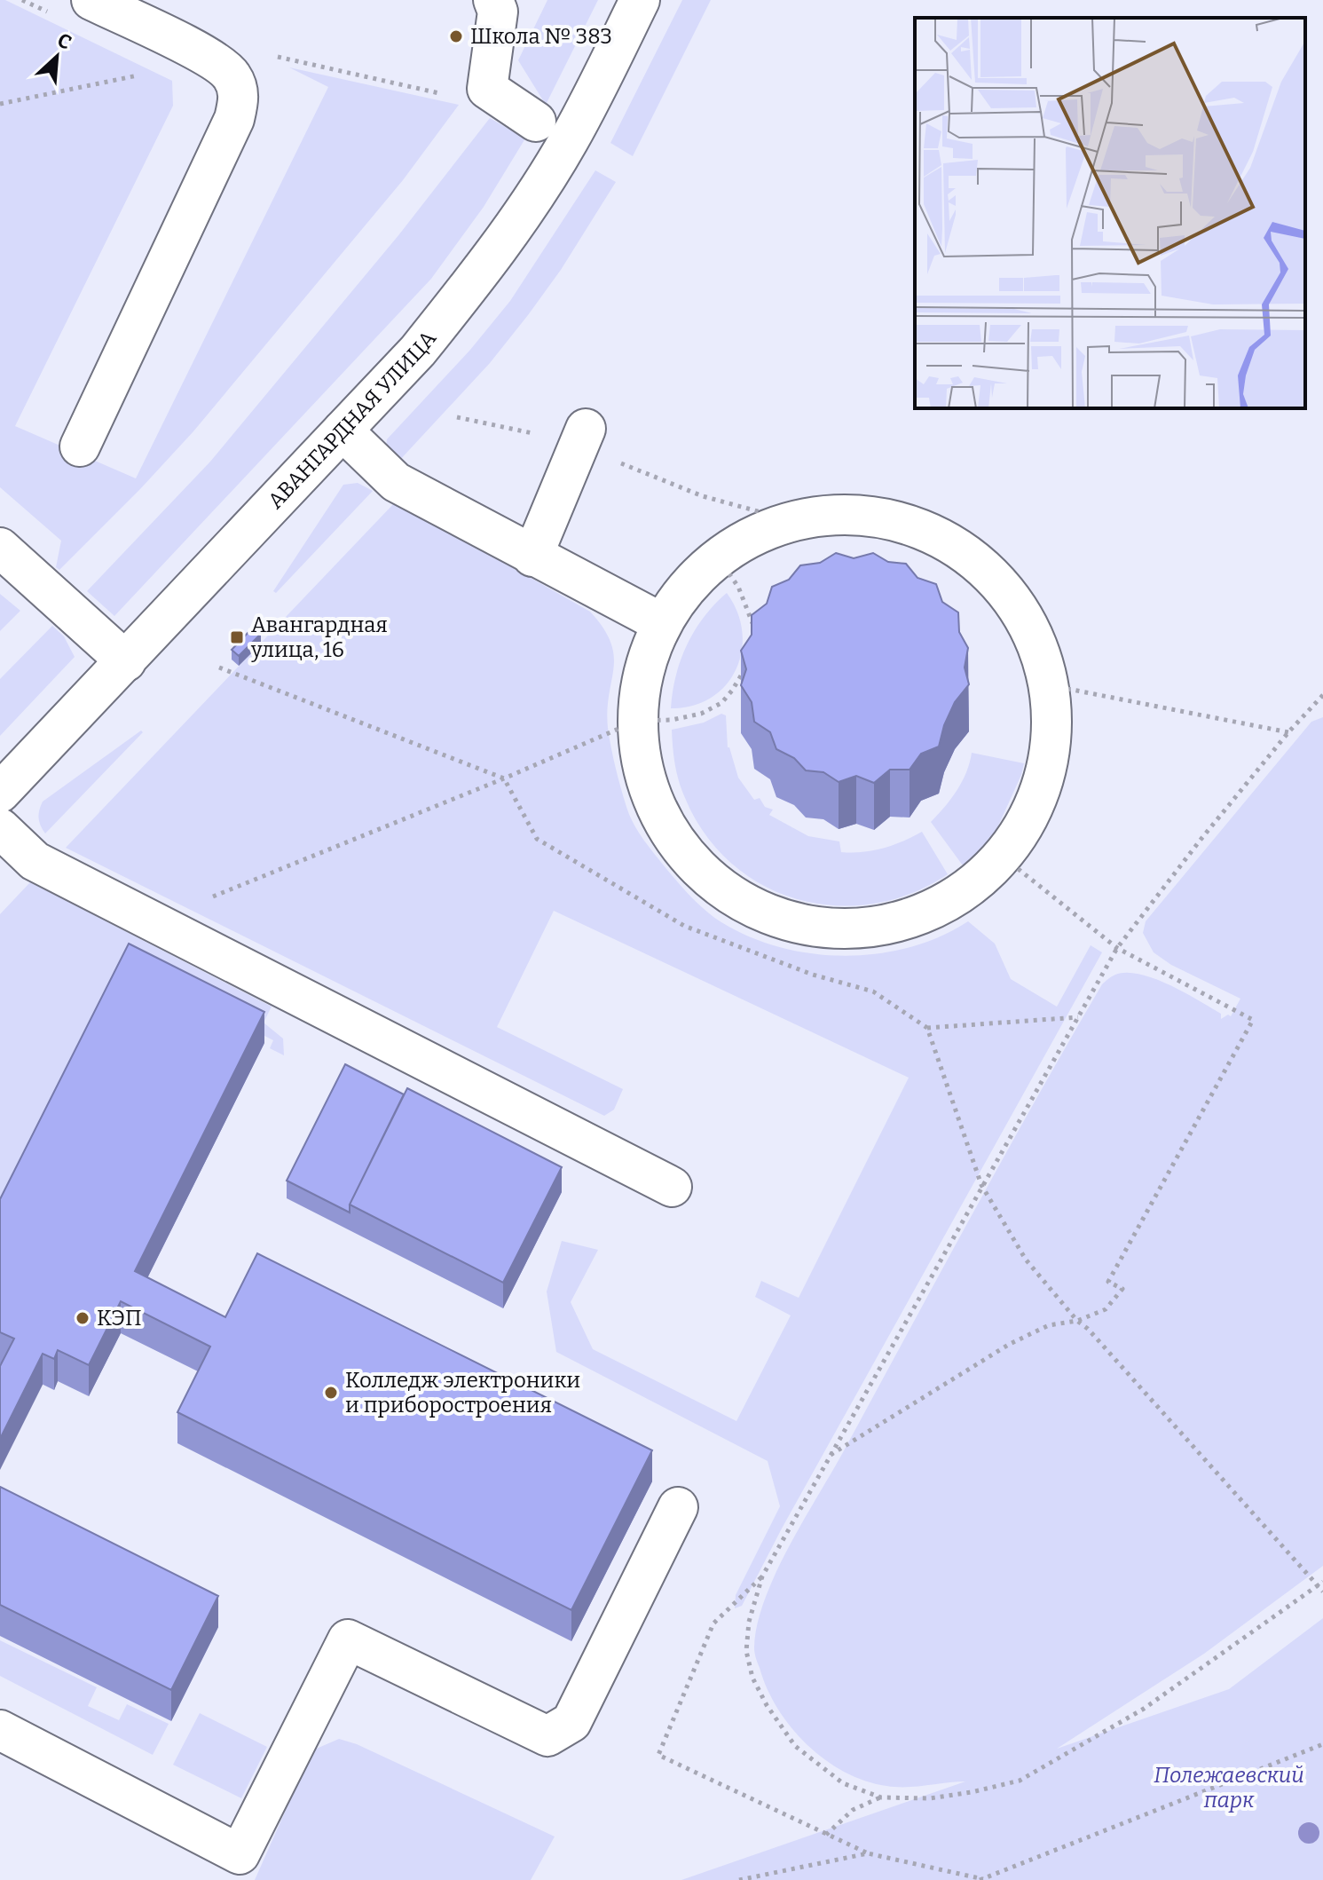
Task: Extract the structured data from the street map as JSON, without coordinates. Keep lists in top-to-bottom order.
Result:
{
  "streets": {
    "street": ["АВАНГАРДНАЯ УЛИЦА"]
  },
  "parks": ["Полежаевский парк"],
  "places": {
    "other": ["Школа № 383", "КЭП", "Колледж электроники и приборостроения"],
    "transit": ["Авангардная улица, 16"]
  },
  "north": "top right"
}
